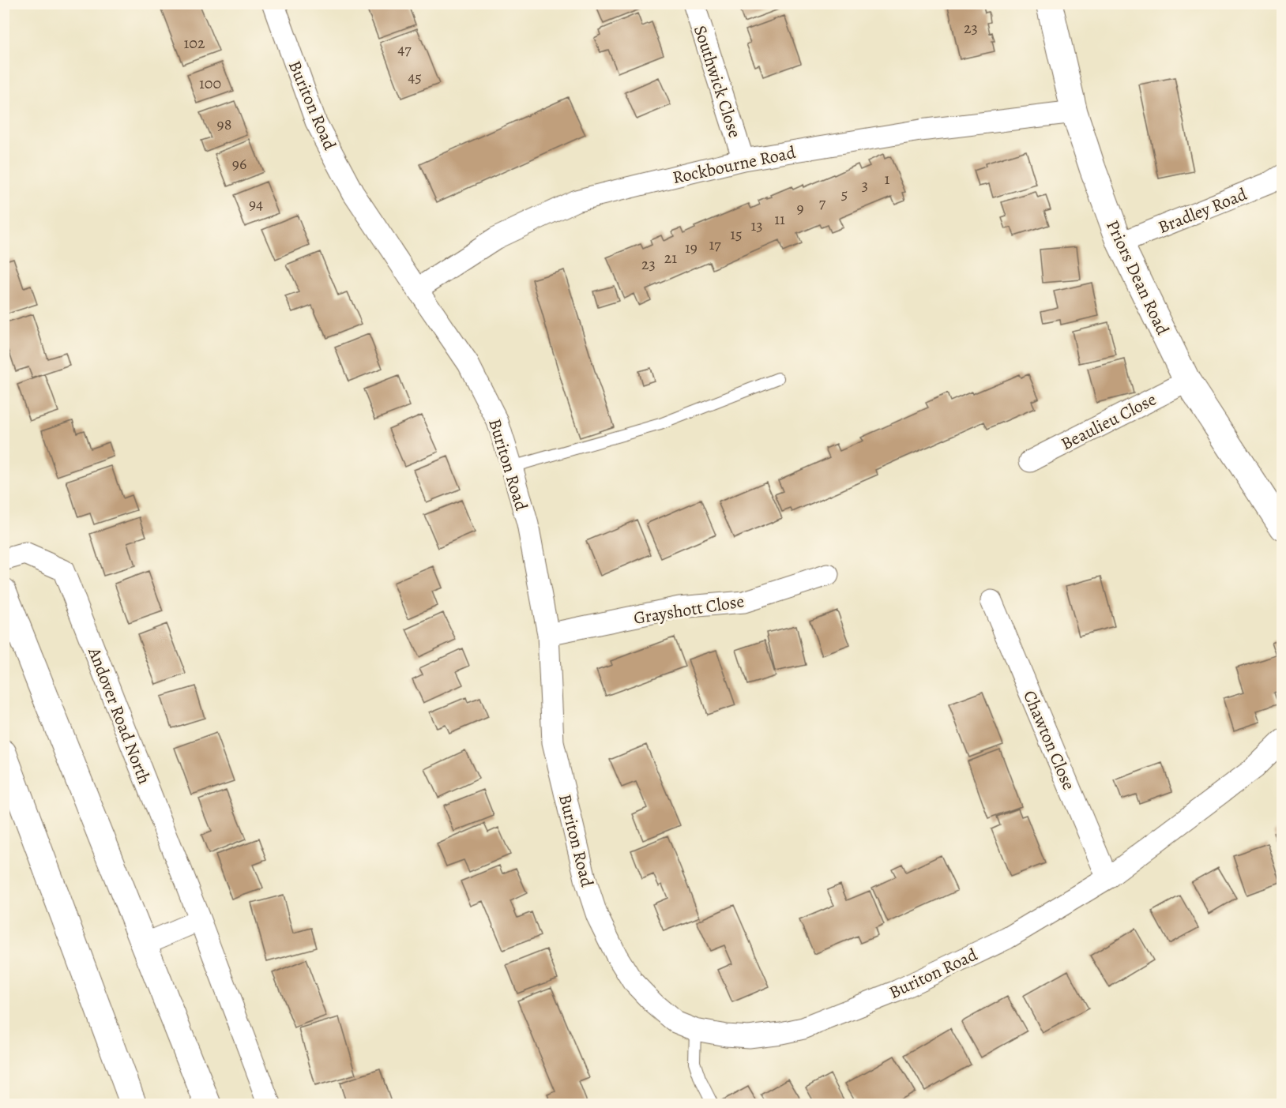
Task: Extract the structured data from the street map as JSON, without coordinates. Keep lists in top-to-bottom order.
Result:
{
  "streets": {
    "main road": ["Priors Dean Road"],
    "street": [
      "Southwick Close",
      "Buriton Road",
      "Rockbourne Road",
      "Bradley Road",
      "Beaulieu Close",
      "Grayshott Close",
      "Andover Road North",
      "Chawton Close"
    ]
  },
  "crossings": [
    ["Southwick Close", "Rockbourne Road"],
    ["Buriton Road", "Rockbourne Road"],
    ["Buriton Road", "Grayshott Close"],
    ["Buriton Road", "Chawton Close"],
    ["Rockbourne Road", "Priors Dean Road"],
    ["Bradley Road", "Priors Dean Road"],
    ["Priors Dean Road", "Beaulieu Close"]
  ],
  "house_numbers": [
    "23",
    "102",
    "47",
    "45",
    "100",
    "98",
    "96",
    "1",
    "3",
    "5",
    "7",
    "94",
    "9",
    "11",
    "13",
    "15",
    "17",
    "19",
    "21",
    "23"
  ]
}
